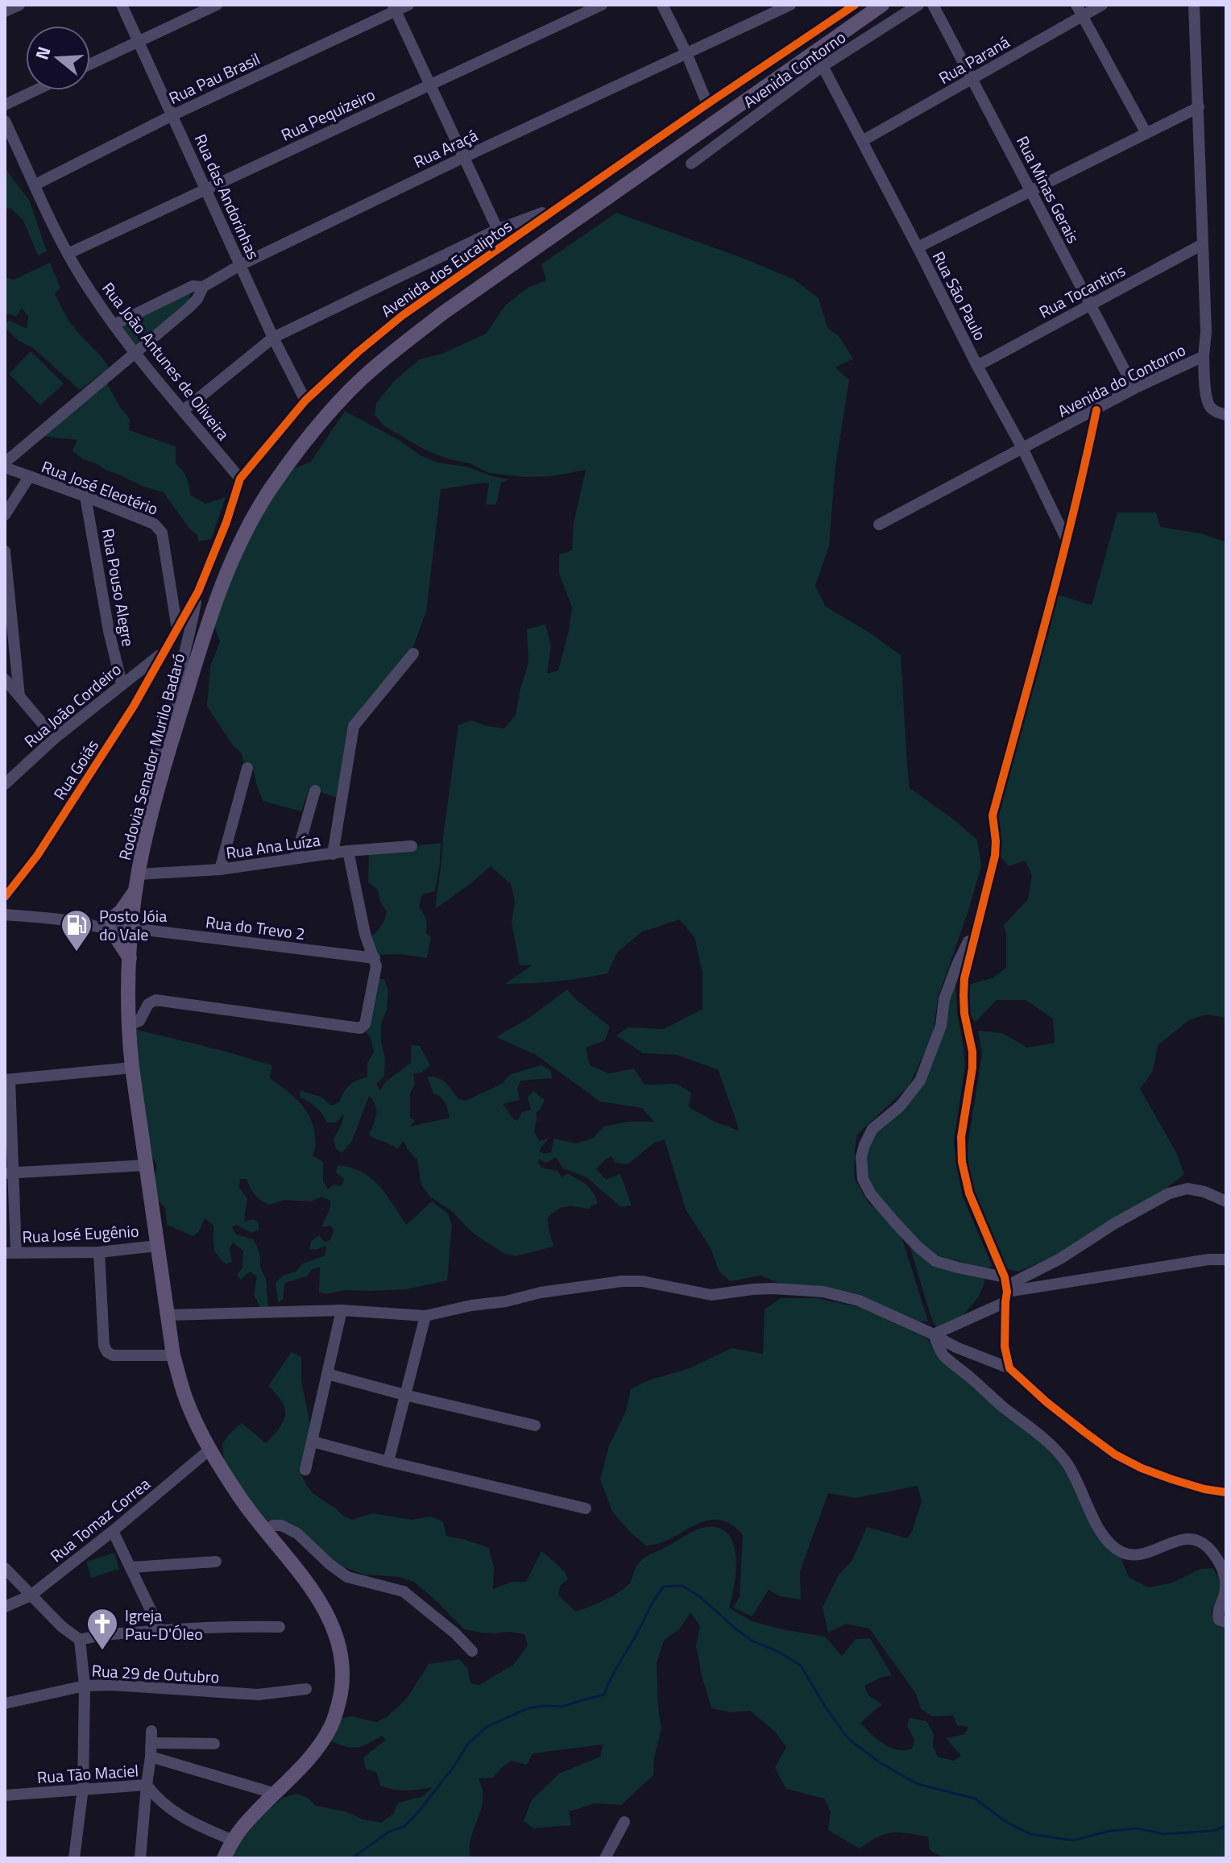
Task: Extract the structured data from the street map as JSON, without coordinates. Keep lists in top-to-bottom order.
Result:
{
  "streets": {
    "main road": ["Rodovia Senador Murilo Badaró"],
    "street": [
      "Rua Paraná",
      "Avenida Contorno",
      "Rua Pau Brasil",
      "Rua Pequizeiro",
      "Rua Araçá",
      "Rua Minas Gerais",
      "Rua das Andorinhas",
      "Avenida dos Eucaliptos",
      "Rua Tocantins",
      "Rua São Paulo",
      "Rua João Antunes de Oliveira",
      "Avenida do Contorno",
      "Rua José Eleotério",
      "Rua Pouso Alegre",
      "Rua João Cordeiro",
      "Rua Goiás",
      "Rua Ana Luíza",
      "Rua do Trevo 2",
      "Rua José Eugênio",
      "Rua Tomaz Correa",
      "Rua 29 de Outubro",
      "Rua Tão Maciel"
    ]
  },
  "crossings": [
    ["Rua Paraná", "Rua Minas Gerais"],
    ["Rua Paraná", "Rua São Paulo"],
    ["Avenida Contorno", "Rua São Paulo"],
    ["Rua Pau Brasil", "Rua das Andorinhas"],
    ["Rua Pau Brasil", "Rua João Antunes de Oliveira"],
    ["Rua Pequizeiro", "Rua das Andorinhas"],
    ["Rua Pequizeiro", "Rua João Antunes de Oliveira"],
    ["Rua Araçá", "Rua das Andorinhas"],
    ["Rua Araçá", "Rua João Antunes de Oliveira"],
    ["Rua Minas Gerais", "Rua Tocantins"],
    ["Rua Minas Gerais", "Avenida do Contorno"],
    ["Rua das Andorinhas", "Avenida dos Eucaliptos"],
    ["Avenida dos Eucaliptos", "Rua João Antunes de Oliveira"],
    ["Avenida dos Eucaliptos", "Rua José Eleotério"],
    ["Avenida dos Eucaliptos", "Rua João Cordeiro"],
    ["Avenida dos Eucaliptos", "Rua Goiás"],
    ["Rua Tocantins", "Rua São Paulo"],
    ["Rua Tocantins", "Avenida do Contorno"],
    ["Rua São Paulo", "Avenida do Contorno"],
    ["Rua José Eleotério", "Rua Pouso Alegre"],
    ["Rua Pouso Alegre", "Rua João Cordeiro"],
    ["Rua João Cordeiro", "Rua Goiás"],
    ["Rodovia Senador Murilo Badaró", "Rua Ana Luíza"],
    ["Rodovia Senador Murilo Badaró", "Rua do Trevo 2"],
    ["Rodovia Senador Murilo Badaró", "Rua José Eugênio"],
    ["Rodovia Senador Murilo Badaró", "Rua Tomaz Correa"],
    ["Rodovia Senador Murilo Badaró", "Rua Tão Maciel"]
  ],
  "places": {
    "fuel station": ["Posto Jóia do Vale"],
    "church": ["Igreja Pau-D'Óleo"]
  },
  "north": "left"
}
